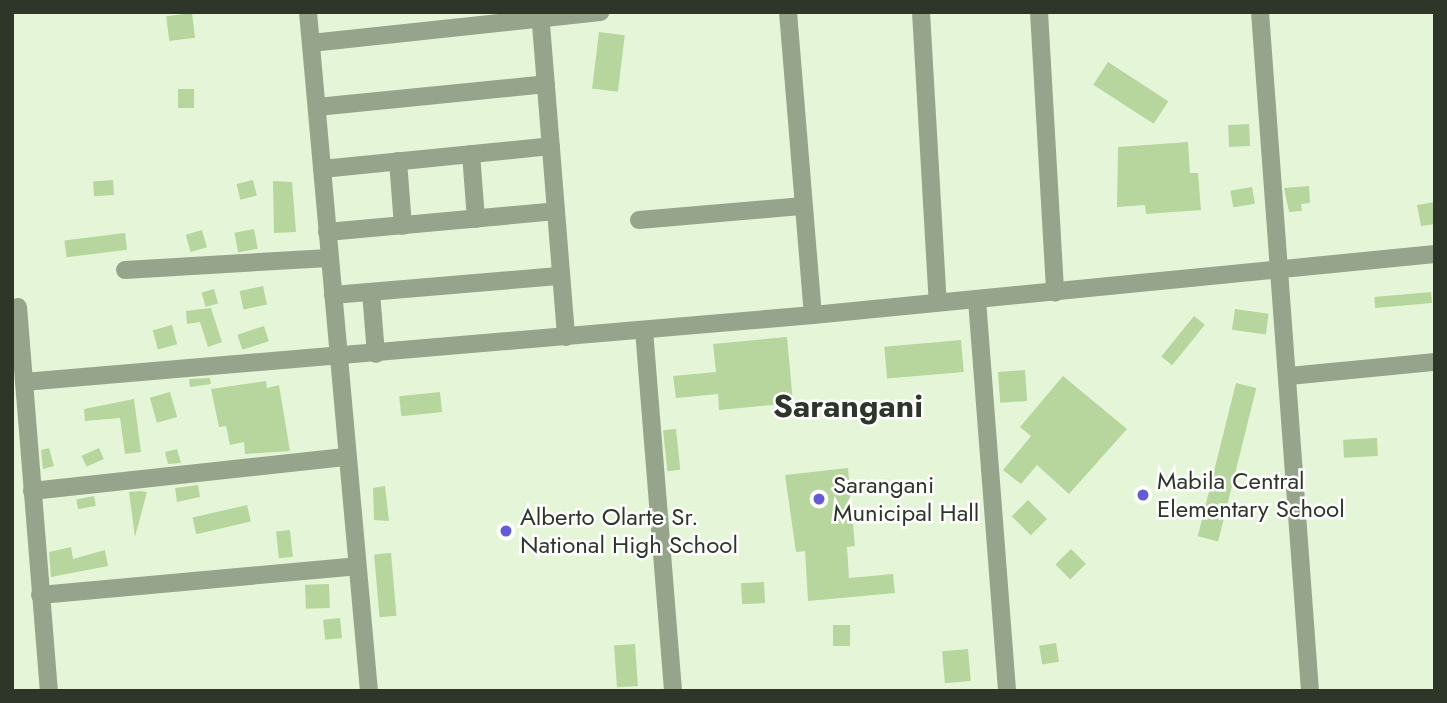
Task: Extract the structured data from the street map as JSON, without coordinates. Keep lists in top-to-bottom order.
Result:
{
  "districts": ["Sarangani"],
  "places": ["Mabila Central Elementary School", "Sarangani Municipal Hall", "Alberto Olarte Sr. National High School"]
}
